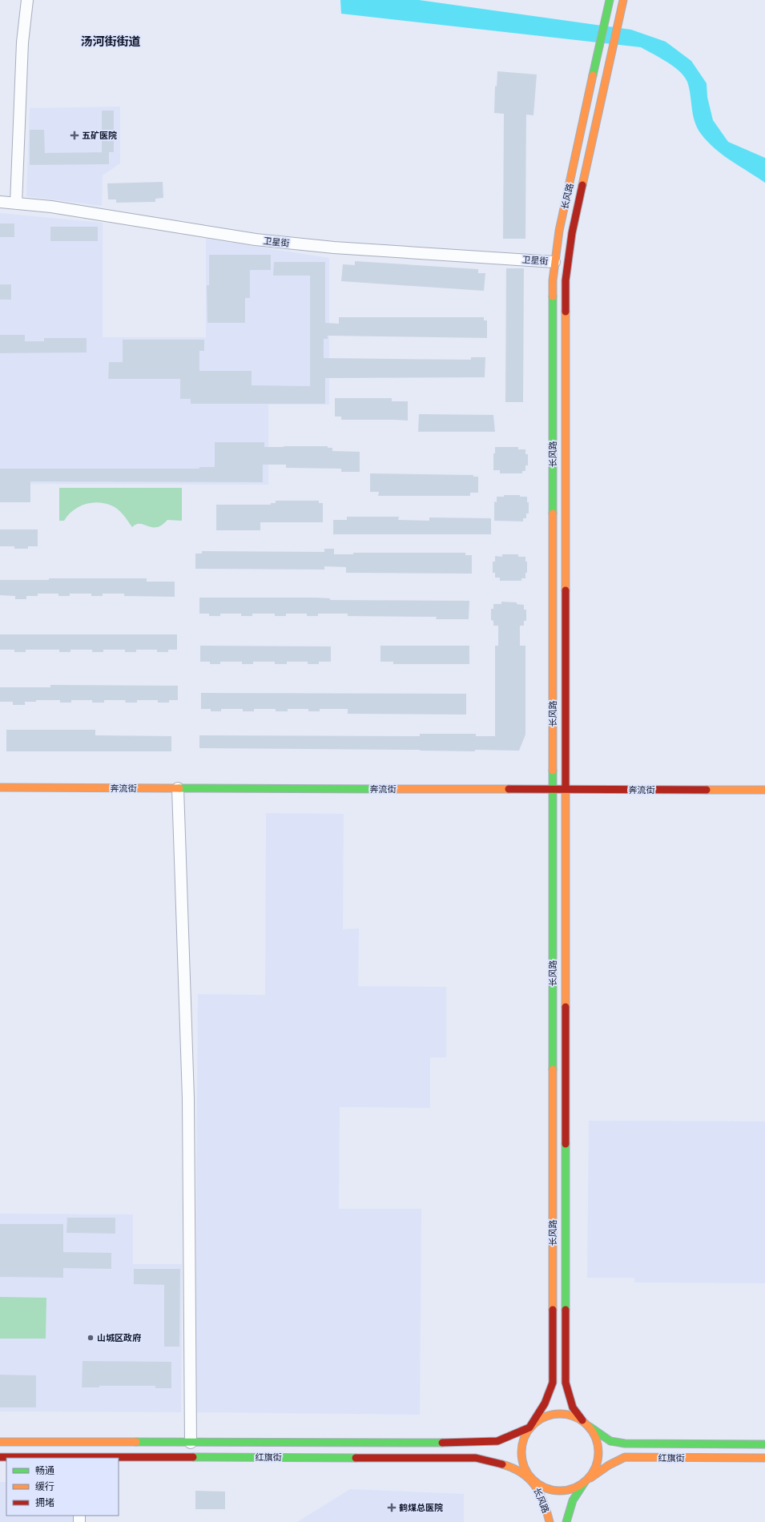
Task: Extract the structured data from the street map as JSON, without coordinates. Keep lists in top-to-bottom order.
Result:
{
  "streets": {
    "main road": ["长风路", "奔流街", "红旗街"],
    "street": ["卫星街"]
  },
  "crossings": [
    ["长风路", "卫星街"],
    ["长风路", "奔流街"],
    ["长风路", "红旗街"]
  ],
  "districts": ["汤河街街道"],
  "places": {
    "health": ["五矿医院", "鹤煤总医院"],
    "other": ["山城区政府"]
  },
  "legend": ["畅通", "缓行", "拥堵"]
}
